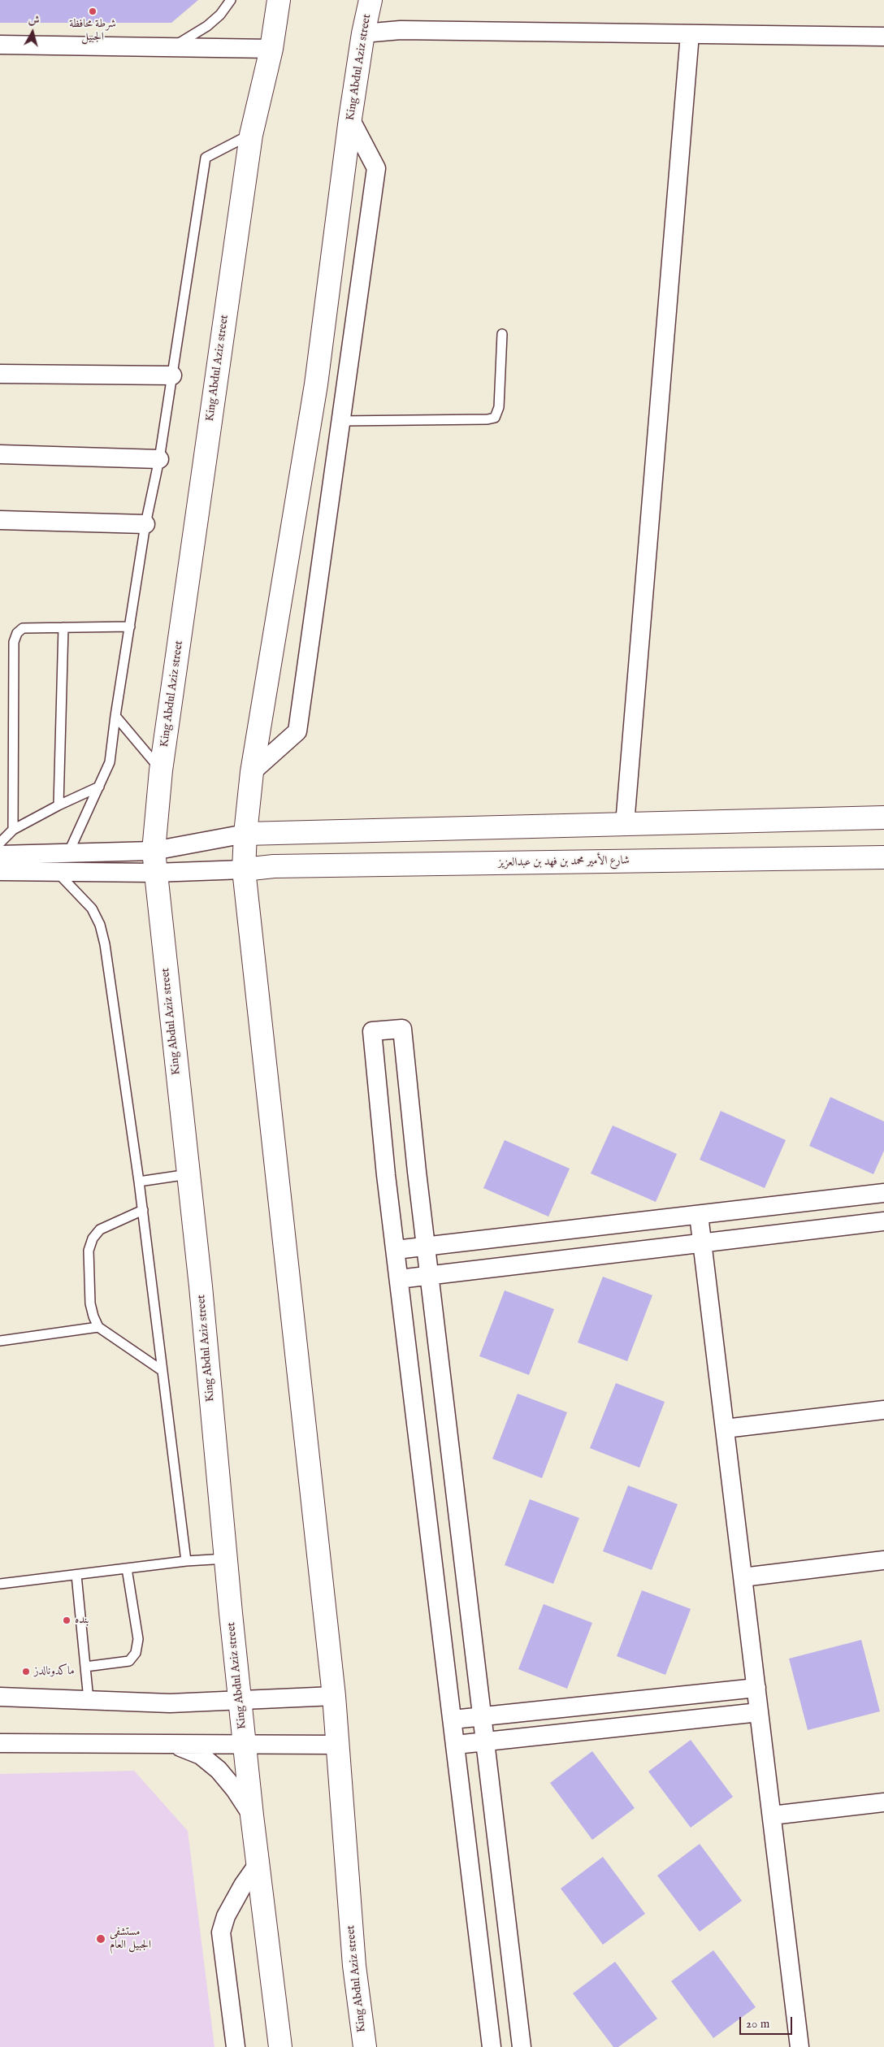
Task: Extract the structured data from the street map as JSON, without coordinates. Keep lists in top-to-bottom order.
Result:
{
  "streets": {
    "main road": ["King Abdul Aziz street", "شارع الأمير محمد بن فهد بن عبدالعزيز"]
  },
  "crossings": [
    ["King Abdul Aziz street", "شارع الأمير محمد بن فهد بن عبدالعزيز"]
  ],
  "places": [
    "شرطة محافظة الجبيل",
    "بنده",
    "ماكدونالدز",
    "مستشفى الجبيل العام"
  ],
  "scale_bar": "20 m",
  "north": "top"
}
